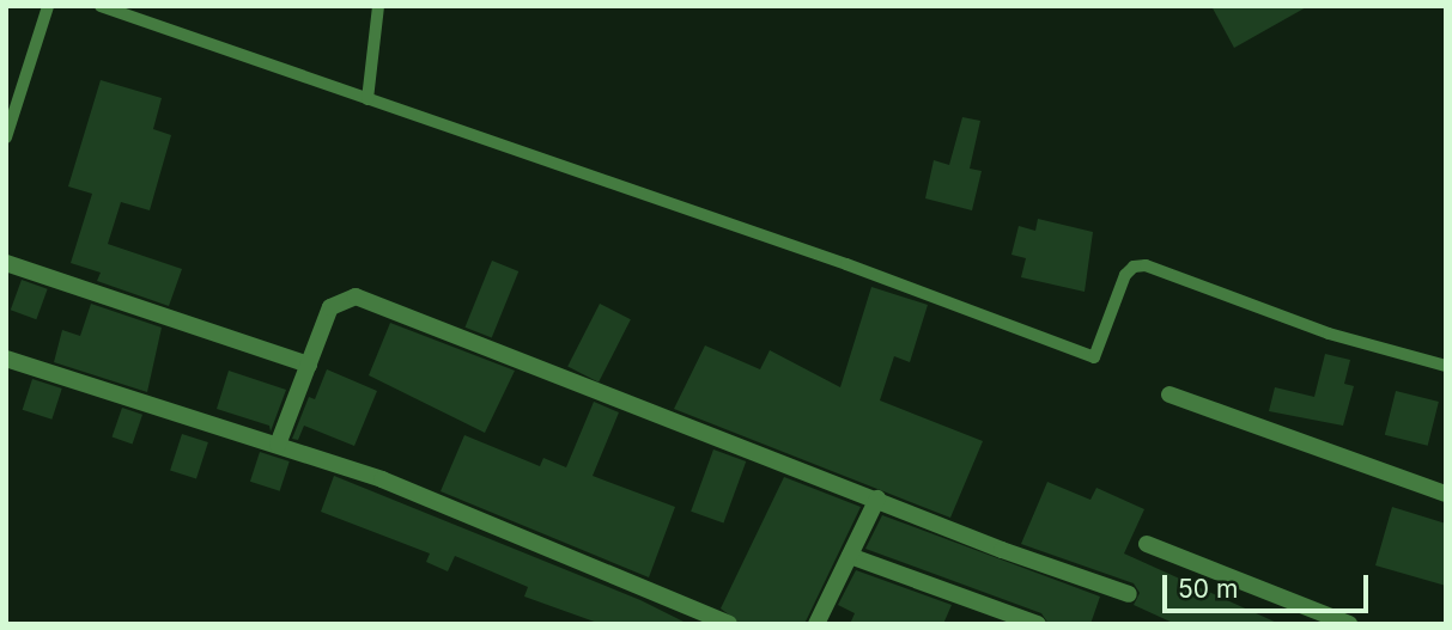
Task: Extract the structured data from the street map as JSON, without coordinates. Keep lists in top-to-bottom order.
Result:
{
  "scale_bar": "50 m"
}
